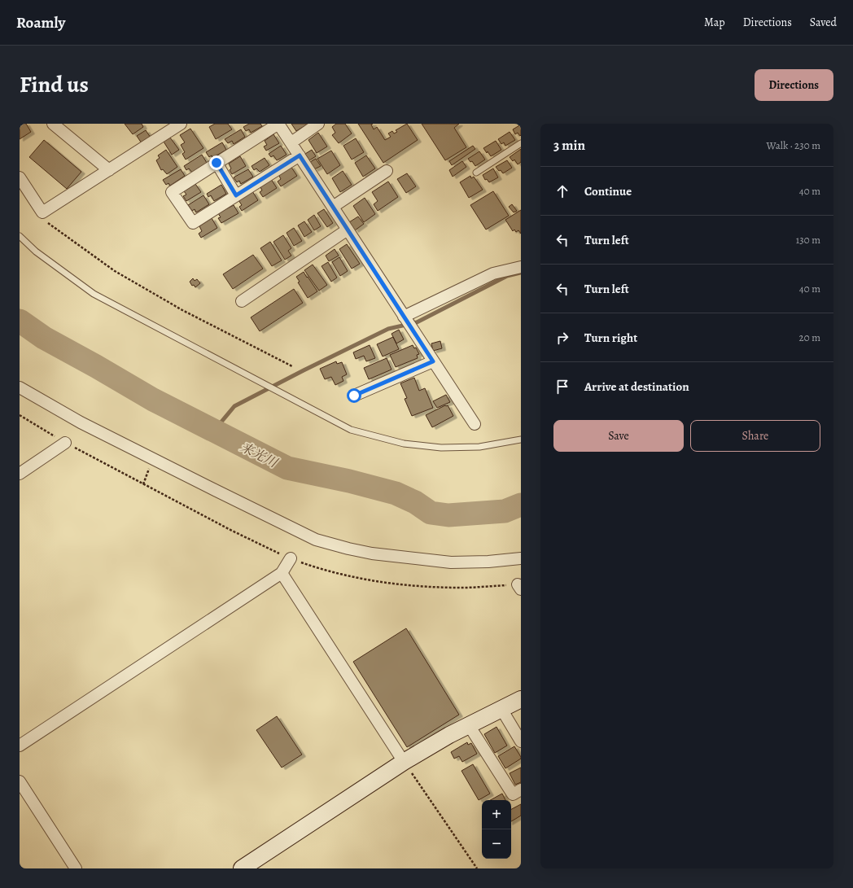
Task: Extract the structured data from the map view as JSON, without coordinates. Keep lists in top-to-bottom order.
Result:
{
  "water": ["来光川"],
  "page": {
    "header": "Roamly",
    "nav": ["Map", "Directions", "Saved"],
    "title": "Find us",
    "buttons": [
      "Directions",
      ["Save", "Share"]
    ],
    "heading": ["3 min", "Walk · 230 m"],
    "list": [
      ["Continue", "40 m"],
      ["Turn left", "130 m"],
      ["Turn left", "40 m"],
      ["Turn right", "20 m"],
      "Arrive at destination"
    ],
    "map_buttons": ["+", "−"]
  }
}
